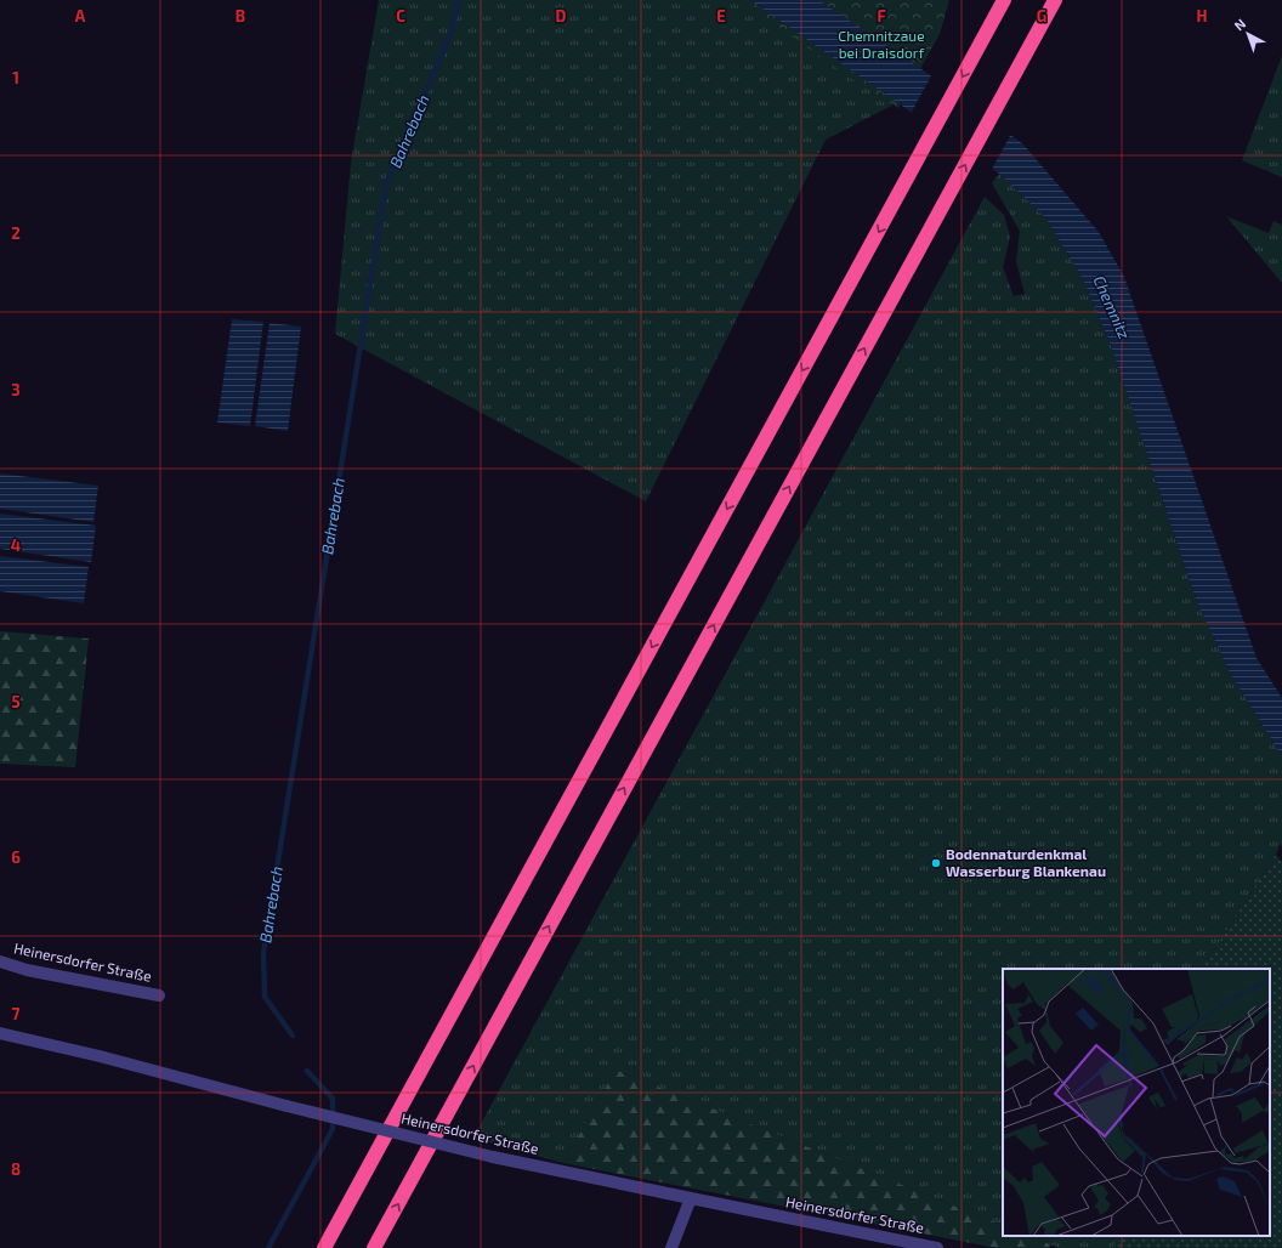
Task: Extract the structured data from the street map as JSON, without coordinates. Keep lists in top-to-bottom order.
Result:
{
  "streets": {
    "street": ["Heinersdorfer Straße"]
  },
  "water": ["Bahrebach", "Chemnitz"],
  "parks": ["Chemnitzaue bei Draisdorf"],
  "places": ["Bodennaturdenkmal Wasserburg Blankenau"],
  "north": "top left",
  "grid": {
    "columns": [
      "A",
      "B",
      "C",
      "D",
      "E",
      "F",
      "G",
      "H"
    ],
    "rows": [
      "1",
      "2",
      "3",
      "4",
      "5",
      "6",
      "7",
      "8"
    ]
  }
}
